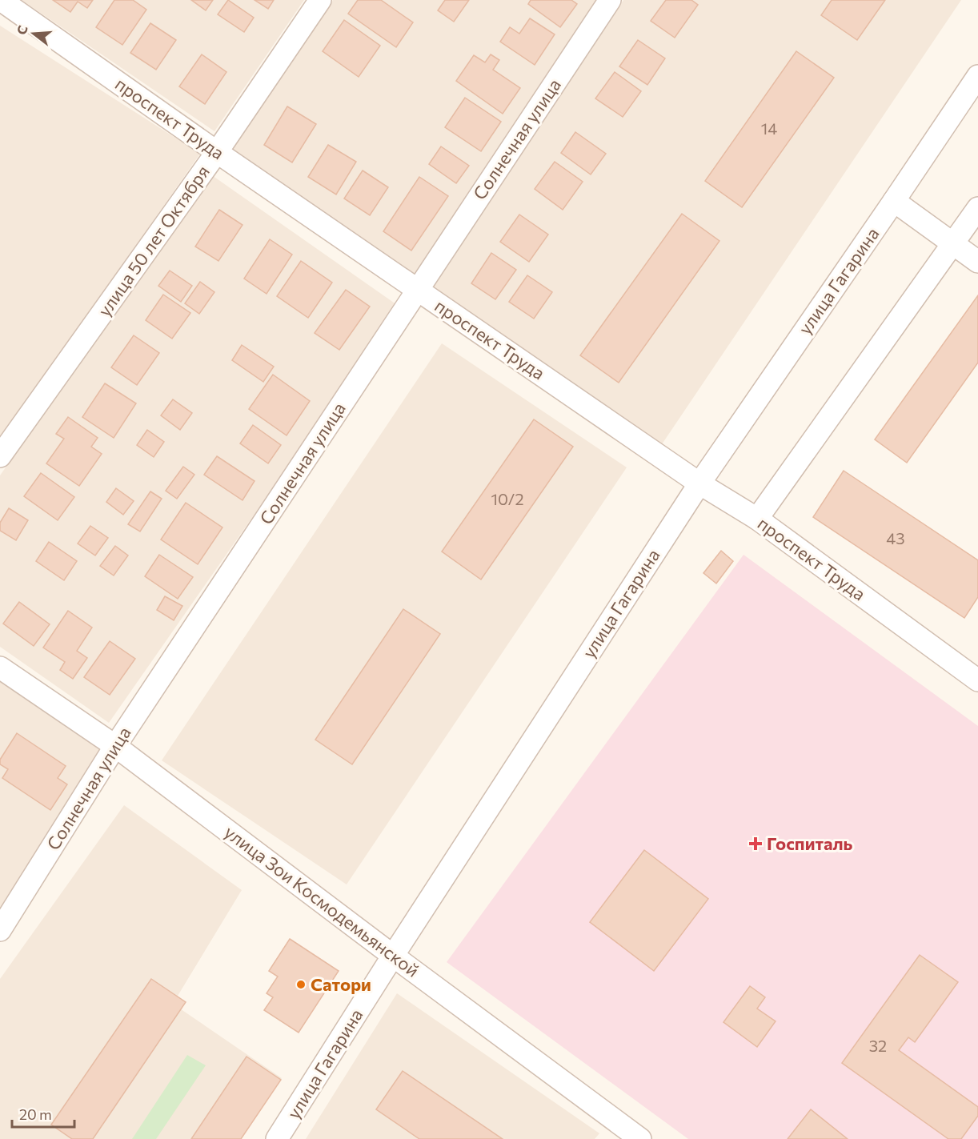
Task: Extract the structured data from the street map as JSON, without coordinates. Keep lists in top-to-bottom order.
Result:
{
  "streets": {
    "street": [
      "проспект Труда",
      "Солнечная улица",
      "улица 50 лет Октября",
      "улица Гагарина",
      "улица Зои Космодемьянской"
    ]
  },
  "crossings": [
    ["проспект Труда", "Солнечная улица"],
    ["проспект Труда", "улица 50 лет Октября"],
    ["проспект Труда", "улица Гагарина"],
    ["Солнечная улица", "улица Зои Космодемьянской"],
    ["улица Гагарина", "улица Зои Космодемьянской"]
  ],
  "places": {
    "health": ["Госпиталь"],
    "other": ["Сатори"]
  },
  "house_numbers": [
    "14",
    "10/2",
    "43",
    "32"
  ],
  "scale_bar": "20 m",
  "north": "left"
}
